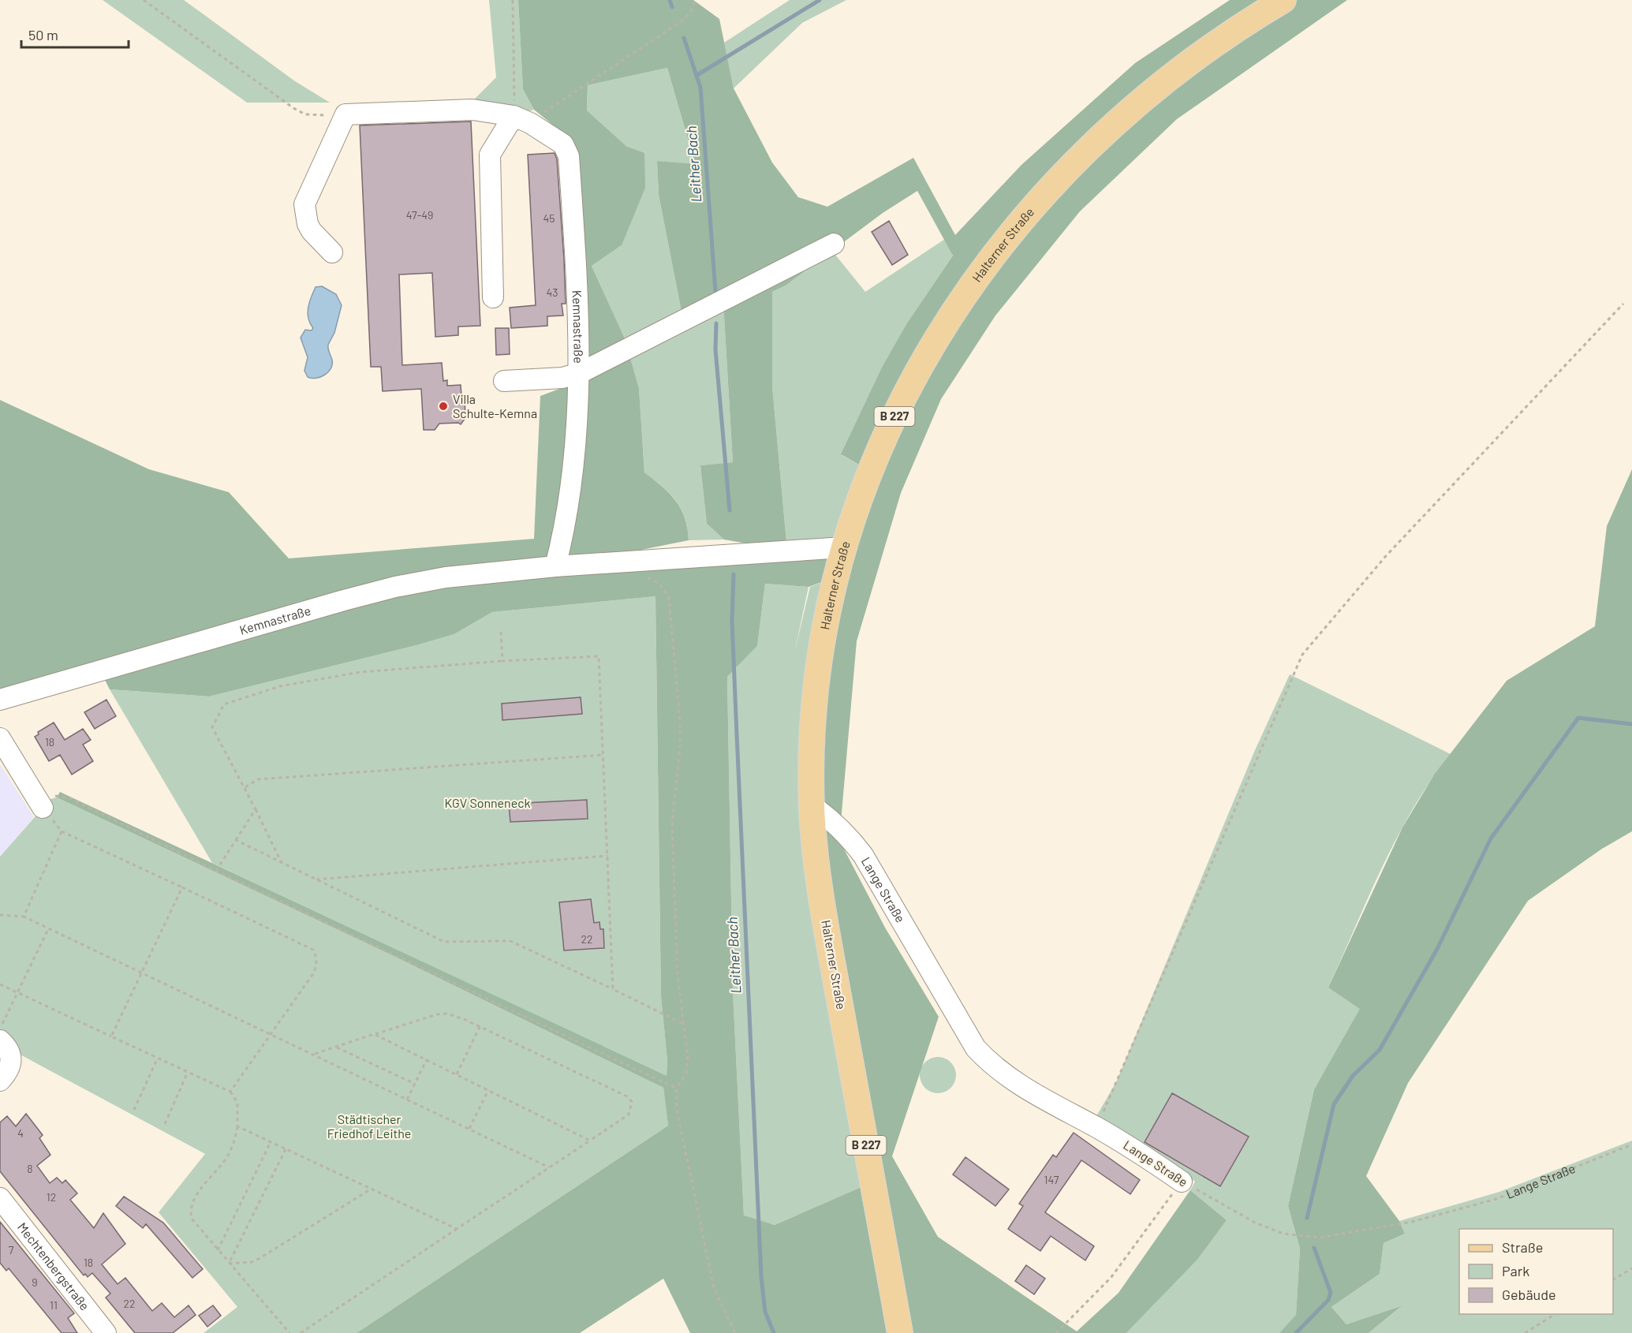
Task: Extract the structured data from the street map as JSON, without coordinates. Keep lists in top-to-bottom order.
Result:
{
  "streets": {
    "main road": ["Halterner Straße", "B 227"],
    "street": ["Kemnastraße", "Lange Straße", "Mechtenbergstraße"]
  },
  "crossings": [
    ["Halterner Straße", "Kemnastraße"],
    ["Halterner Straße", "Lange Straße"]
  ],
  "water": ["Leither Bach"],
  "parks": ["KGV Sonneneck", "Städtischer Friedhof Leithe"],
  "places": ["Villa Schulte-Kemna"],
  "house_numbers": [
    "47-49",
    "45",
    "43",
    "18",
    "22",
    "4",
    "8",
    "147",
    "12",
    "7",
    "18",
    "9",
    "22",
    "11"
  ],
  "legend": ["Straße", "Park", "Gebäude"],
  "scale_bar": "50 m"
}
